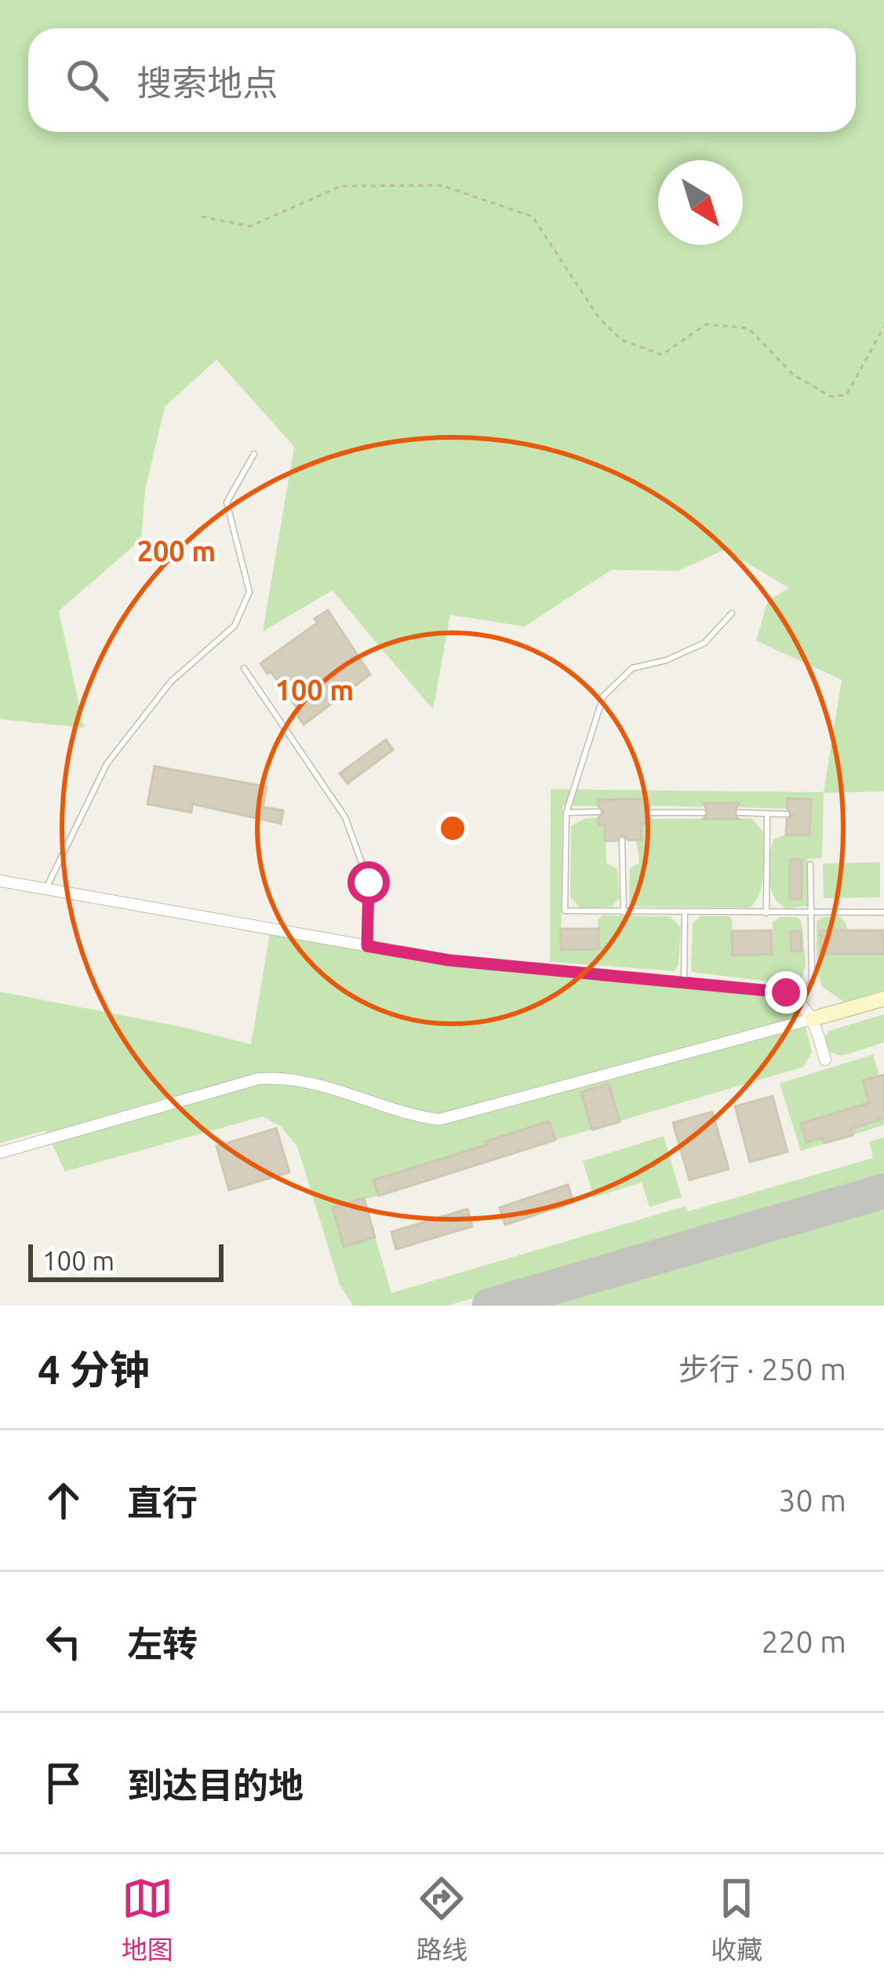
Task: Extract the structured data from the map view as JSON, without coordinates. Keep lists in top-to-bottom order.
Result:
{
  "scale_bar": "100 m",
  "north": "bottom right",
  "page": {
    "search": "搜索地点",
    "scale": "100 m",
    "heading": ["4 分钟", "步行 · 250 m"],
    "list": [
      ["直行", "30 m"],
      ["左转", "220 m"],
      "到达目的地"
    ],
    "nav": ["地图", "路线", "收藏"]
  },
  "rings": ["200 m", "100 m"]
}
